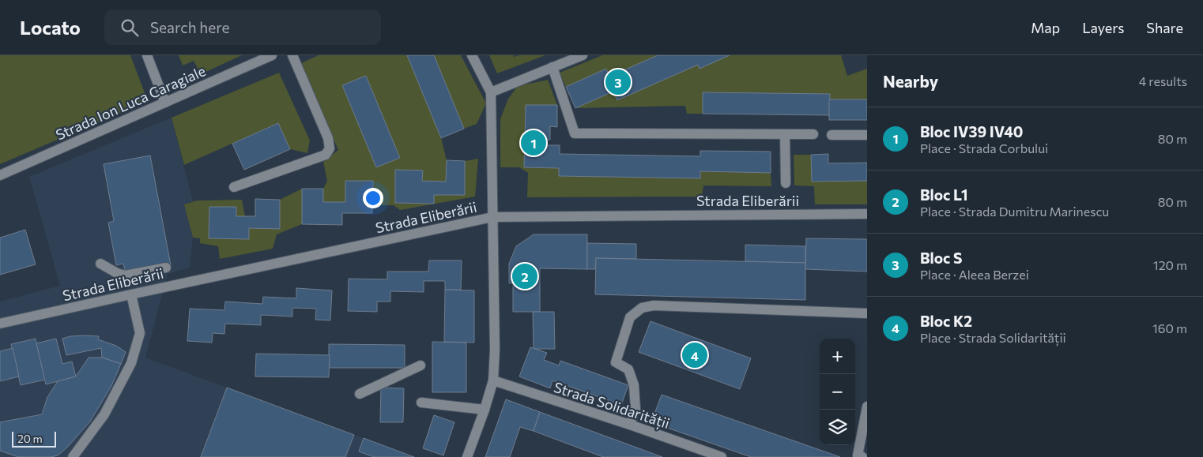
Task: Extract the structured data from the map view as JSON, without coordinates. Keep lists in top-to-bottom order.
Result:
{
  "streets": {
    "street": ["Strada Ion Luca Caragiale", "Strada Eliberării", "Strada Solidarității"]
  },
  "scale_bar": "20 m",
  "page": {
    "header": "Locato",
    "search": "Search here",
    "nav": ["Map", "Layers", "Share"],
    "heading": ["Nearby", "4 results"],
    "pins": [
      "3",
      "1",
      "2",
      "4"
    ],
    "list": [
      {
        "mark": "1",
        "name": "Bloc IV39 IV40",
        "note": "Place · Strada Corbului",
        "value": "80 m"
      },
      {
        "mark": "2",
        "name": "Bloc L1",
        "note": "Place · Strada Dumitru Marinescu",
        "value": "80 m"
      },
      {
        "mark": "3",
        "name": "Bloc S",
        "note": "Place · Aleea Berzei",
        "value": "120 m"
      },
      {
        "mark": "4",
        "name": "Bloc K2",
        "note": "Place · Strada Solidarității",
        "value": "160 m"
      }
    ],
    "map_buttons": ["+", "−"],
    "scale": "20 m"
  }
}
